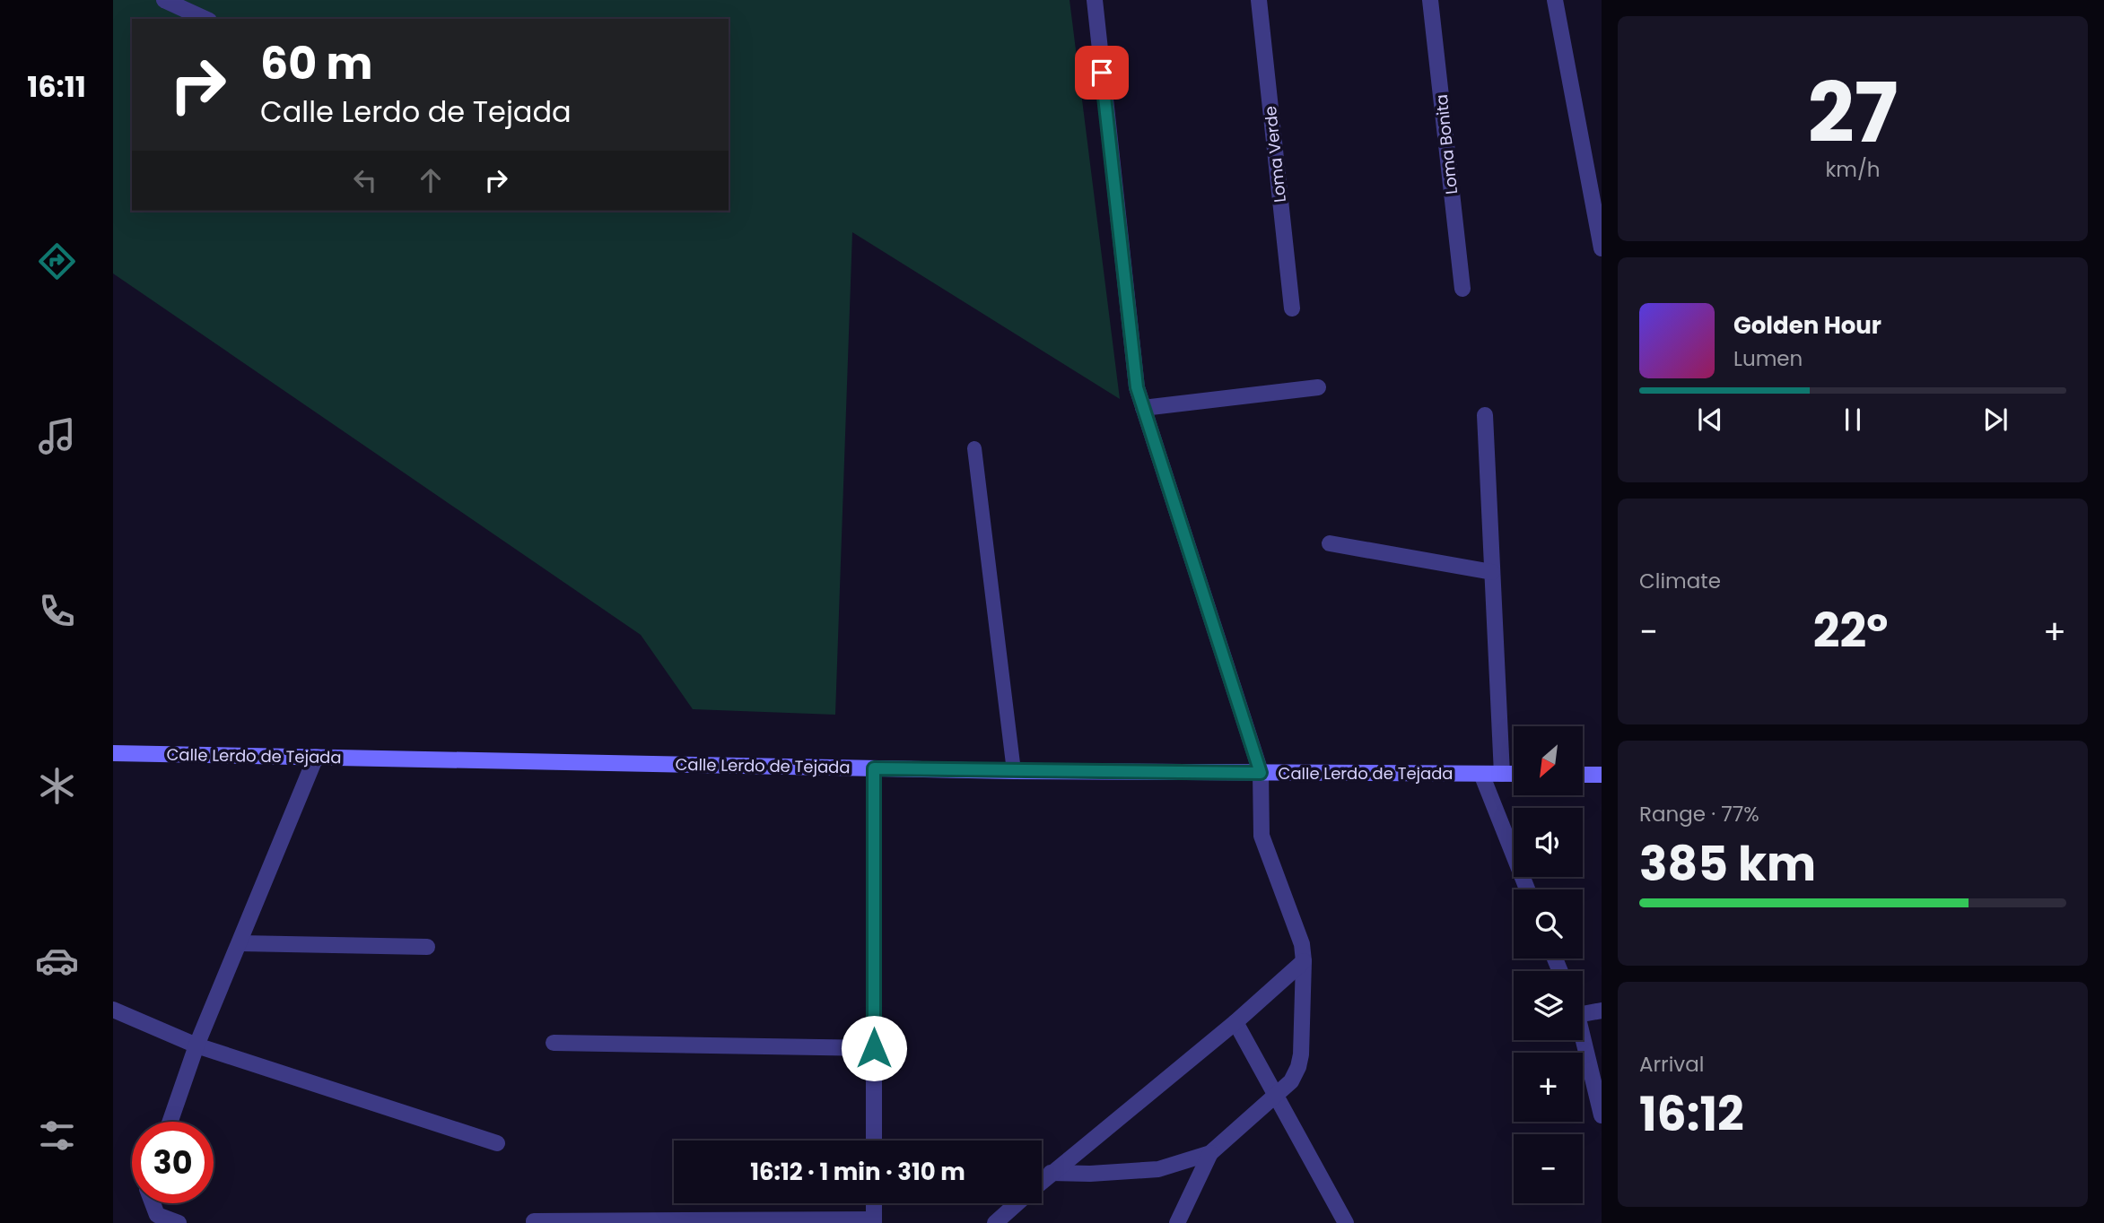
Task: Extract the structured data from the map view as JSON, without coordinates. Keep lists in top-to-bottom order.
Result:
{
  "streets": {
    "main road": ["Calle Lerdo de Tejada"],
    "street": ["Loma Bonita", "Loma Verde"]
  },
  "north": "bottom left",
  "page": {
    "tabs": "16:11",
    "tile": [
      ["27", "km/h"],
      "Climate",
      ["Range · 77%", "385 km"],
      ["Arrival", "16:12"]
    ],
    "turn": ["60 m", "Calle Lerdo de Tejada"],
    "song": ["Golden Hour", "Lumen"],
    "heat": ["−", "22°", "+"],
    "map_buttons": ["+", "−"],
    "limit": "30",
    "trip": "16:12 · 1 min · 310 m"
  }
}
